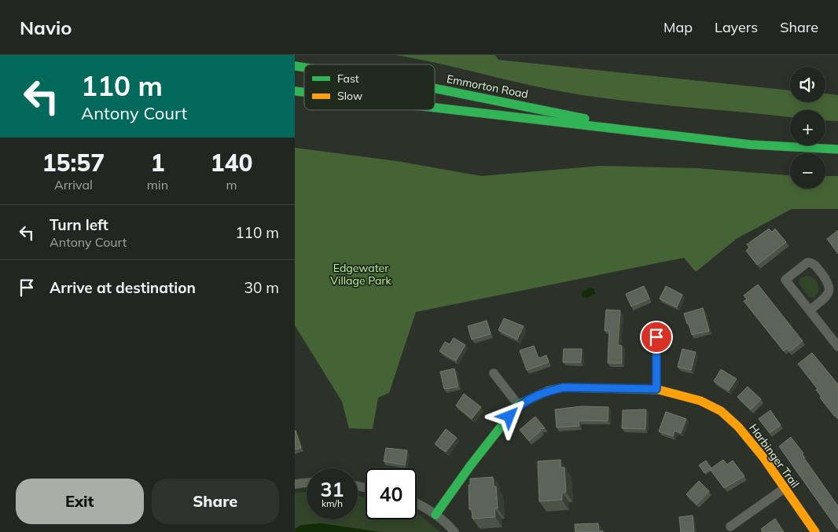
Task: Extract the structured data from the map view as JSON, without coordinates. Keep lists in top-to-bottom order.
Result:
{
  "streets": {
    "main road": ["Emmorton Road", "Harbinger Trail"]
  },
  "parks": ["Edgewater Village Park"],
  "legend": ["Fast", "Slow"],
  "page": {
    "header": "Navio",
    "nav": ["Map", "Layers", "Share"],
    "turn": ["110 m", "Antony Court"],
    "map_buttons": ["+", "−"],
    "eta": [
      "15:57",
      "Arrival",
      "1",
      "min",
      "140",
      "m"
    ],
    "list": [
      {
        "name": "Turn left",
        "note": "Antony Court",
        "value": "110 m"
      },
      {
        "name": "Arrive at destination",
        "value": "30 m"
      }
    ],
    "speed": "31 km/h",
    "limit": "40",
    "buttons": ["Exit", "Share"]
  }
}
